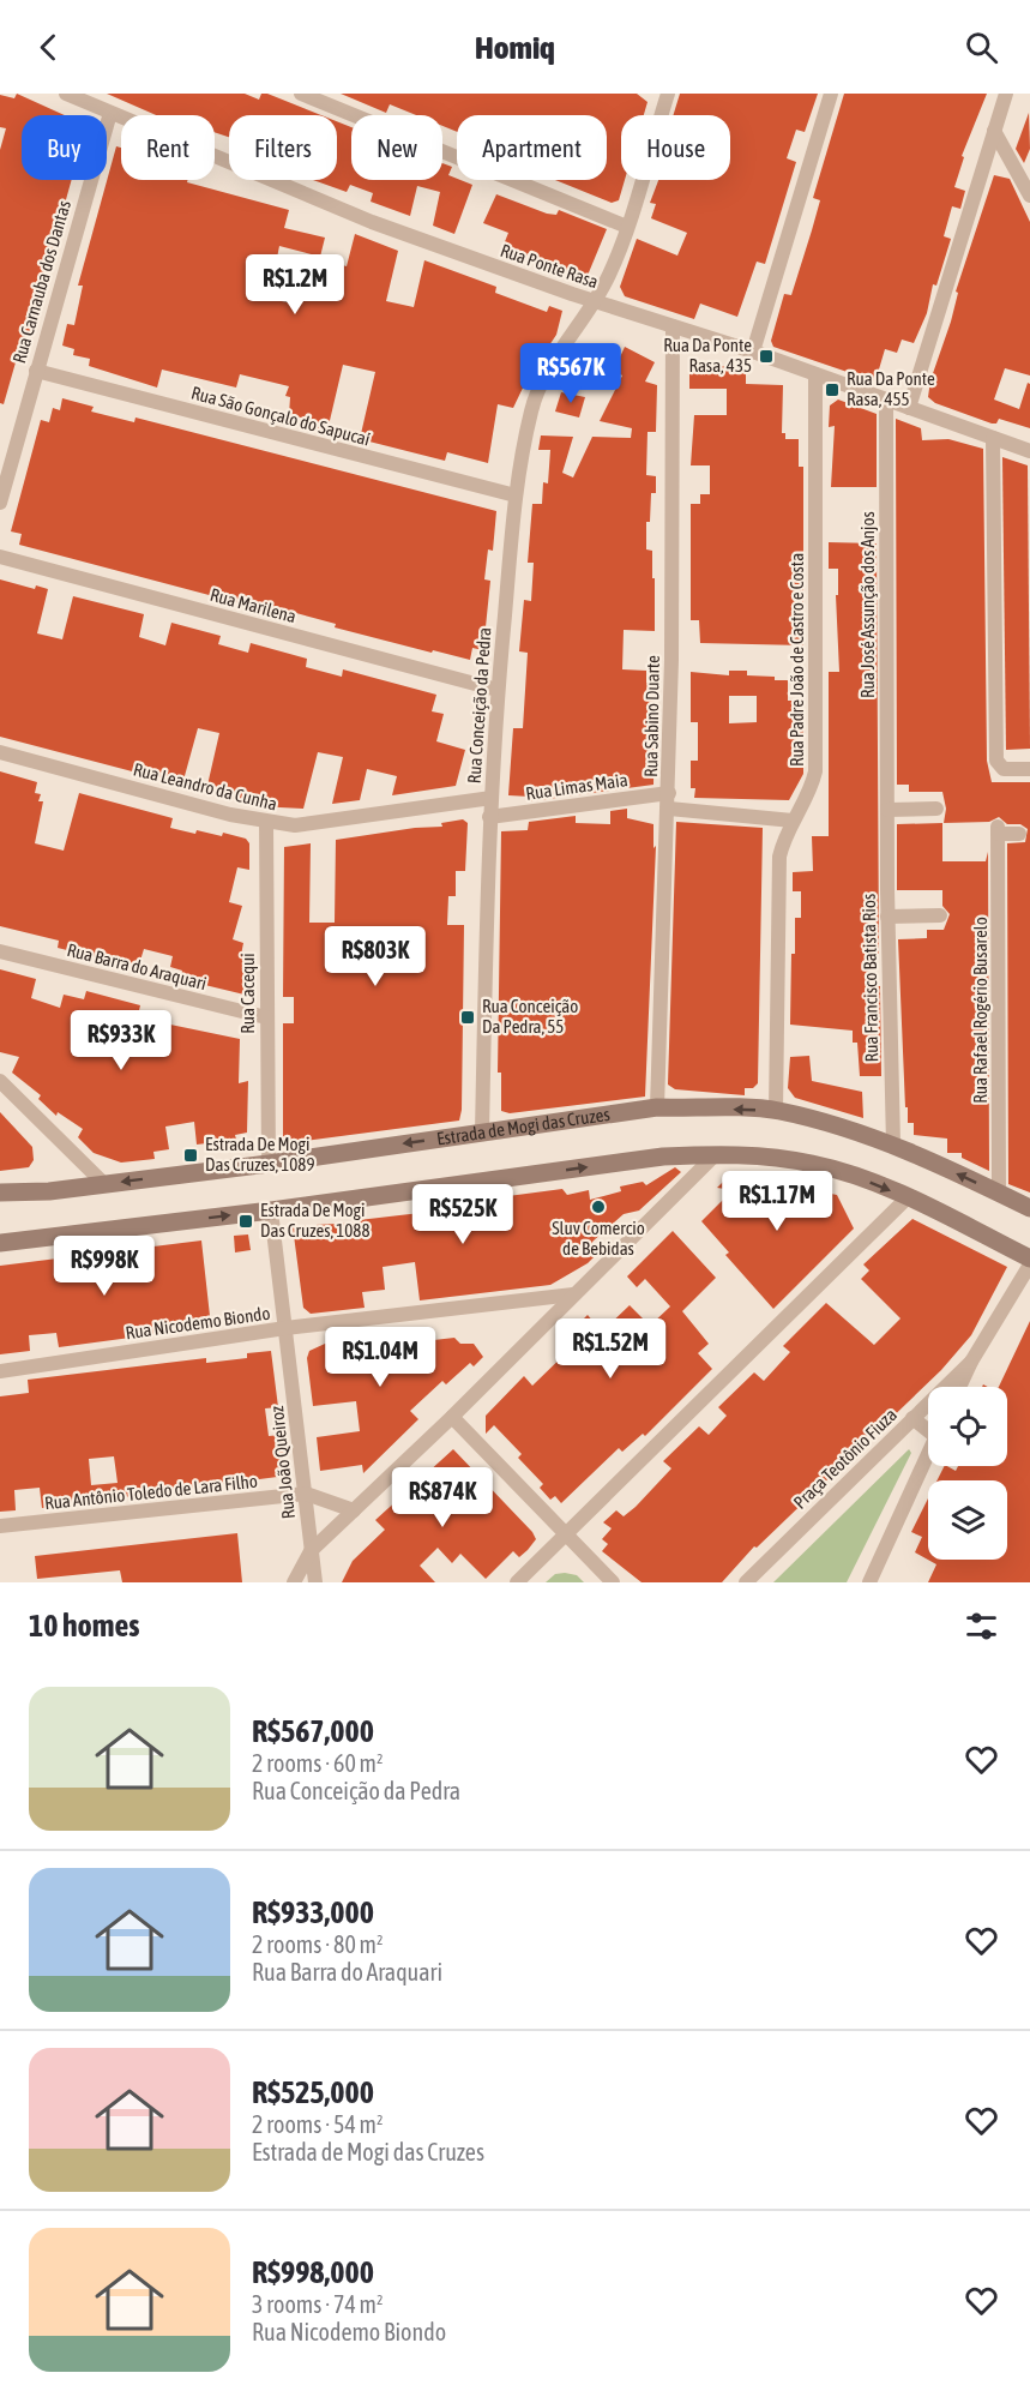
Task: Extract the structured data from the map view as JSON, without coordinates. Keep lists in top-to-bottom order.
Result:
{
  "streets": {
    "main road": ["Estrada de Mogi das Cruzes"],
    "street": [
      "Rua Ponte Rasa",
      "Rua Carnauba dos Dantas",
      "Rua São Gonçalo do Sapucaí",
      "Rua José Assunção dos Anjos",
      "Rua Marilena",
      "Rua Padre João de Castro e Costa",
      "Rua Conceição da Pedra",
      "Rua Sabino Duarte",
      "Rua Leandro da Cunha",
      "Rua Limas Maia",
      "Rua Barra do Araquari",
      "Rua Francisco Batista Rios",
      "Rua Cacequi",
      "Rua Rafael Rogério Busarelo",
      "Rua Nicodemo Biondo",
      "Praça Teotônio Fiuza",
      "Rua João Queiroz",
      "Rua Antônio Toledo de Lara Filho"
    ]
  },
  "crossings": [
    ["Rua Ponte Rasa", "Rua Carnauba dos Dantas"],
    ["Rua Ponte Rasa", "Rua José Assunção dos Anjos"],
    ["Rua Ponte Rasa", "Rua Padre João de Castro e Costa"],
    ["Rua Ponte Rasa", "Rua Conceição da Pedra"],
    ["Rua Ponte Rasa", "Rua Sabino Duarte"],
    ["Rua Carnauba dos Dantas", "Rua São Gonçalo do Sapucaí"],
    ["Rua São Gonçalo do Sapucaí", "Rua Conceição da Pedra"],
    ["Rua José Assunção dos Anjos", "Rua Francisco Batista Rios"],
    ["Rua Marilena", "Rua Conceição da Pedra"],
    ["Rua Padre João de Castro e Costa", "Rua Limas Maia"],
    ["Rua Padre João de Castro e Costa", "Estrada de Mogi das Cruzes"],
    ["Rua Conceição da Pedra", "Rua Leandro da Cunha"],
    ["Rua Conceição da Pedra", "Rua Limas Maia"],
    ["Rua Conceição da Pedra", "Estrada de Mogi das Cruzes"],
    ["Rua Sabino Duarte", "Rua Limas Maia"],
    ["Rua Sabino Duarte", "Estrada de Mogi das Cruzes"],
    ["Rua Leandro da Cunha", "Rua Cacequi"],
    ["Rua Barra do Araquari", "Rua Cacequi"],
    ["Rua Francisco Batista Rios", "Estrada de Mogi das Cruzes"],
    ["Rua Cacequi", "Estrada de Mogi das Cruzes"],
    ["Rua Rafael Rogério Busarelo", "Estrada de Mogi das Cruzes"],
    ["Rua Nicodemo Biondo", "Rua João Queiroz"],
    ["Rua João Queiroz", "Rua Antônio Toledo de Lara Filho"]
  ],
  "places": {
    "transit": [
      "Rua Da Ponte Rasa, 435",
      "Rua Da Ponte Rasa, 455",
      "Rua Conceição Da Pedra, 55",
      "Estrada De Mogi Das Cruzes, 1089",
      "Estrada De Mogi Das Cruzes, 1088"
    ],
    "other": ["Sluv Comercio de Bebidas"]
  },
  "page": {
    "header": "Homiq",
    "chip": [
      "Buy",
      "Rent",
      "Filters",
      "New",
      "Apartment",
      "House"
    ],
    "price": [
      "R$1.2M",
      "R$567K",
      "R$803K",
      "R$933K",
      "R$1.17M",
      "R$525K",
      "R$998K",
      "R$1.52M",
      "R$1.04M",
      "R$874K"
    ],
    "heading": "10 homes",
    "list": [
      {
        "name": "R$567,000",
        "note": "2 rooms · 60 m² · Rua Conceição da Pedra"
      },
      {
        "name": "R$933,000",
        "note": "2 rooms · 80 m² · Rua Barra do Araquari"
      },
      {
        "name": "R$525,000",
        "note": "2 rooms · 54 m² · Estrada de Mogi das Cruzes"
      },
      {
        "name": "R$998,000",
        "note": "3 rooms · 74 m² · Rua Nicodemo Biondo"
      }
    ]
  }
}
